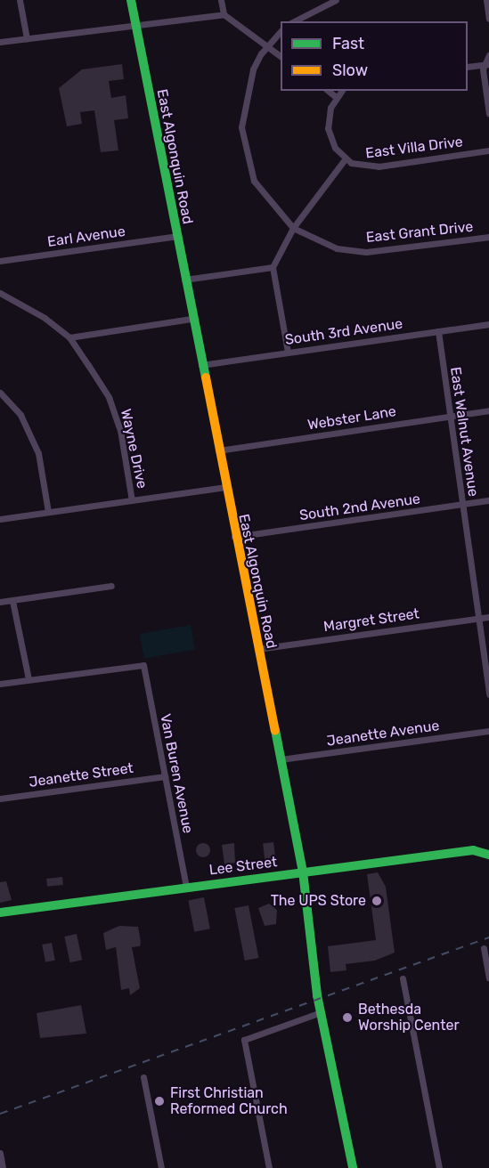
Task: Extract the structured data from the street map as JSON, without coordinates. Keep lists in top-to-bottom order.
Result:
{
  "streets": {
    "street": [
      "East Villa Drive",
      "East Algonquin Road",
      "East Grant Drive",
      "Earl Avenue",
      "South 3rd Avenue",
      "Webster Lane",
      "East Walnut Avenue",
      "Wayne Drive",
      "South 2nd Avenue",
      "Margret Street",
      "Jeanette Avenue",
      "Van Buren Avenue",
      "Jeanette Street",
      "Lee Street"
    ]
  },
  "crossings": [
    ["East Algonquin Road", "Earl Avenue"],
    ["East Algonquin Road", "South 3rd Avenue"],
    ["East Algonquin Road", "Webster Lane"],
    ["East Algonquin Road", "South 2nd Avenue"],
    ["East Algonquin Road", "Margret Street"],
    ["East Algonquin Road", "Jeanette Avenue"],
    ["East Algonquin Road", "Lee Street"],
    ["South 3rd Avenue", "East Walnut Avenue"],
    ["Webster Lane", "East Walnut Avenue"],
    ["East Walnut Avenue", "South 2nd Avenue"],
    ["East Walnut Avenue", "Margret Street"],
    ["Van Buren Avenue", "Jeanette Street"],
    ["Van Buren Avenue", "Lee Street"]
  ],
  "places": ["The UPS Store", "Bethesda Worship Center", "First Christian Reformed Church"],
  "legend": ["Fast", "Slow"]
}
